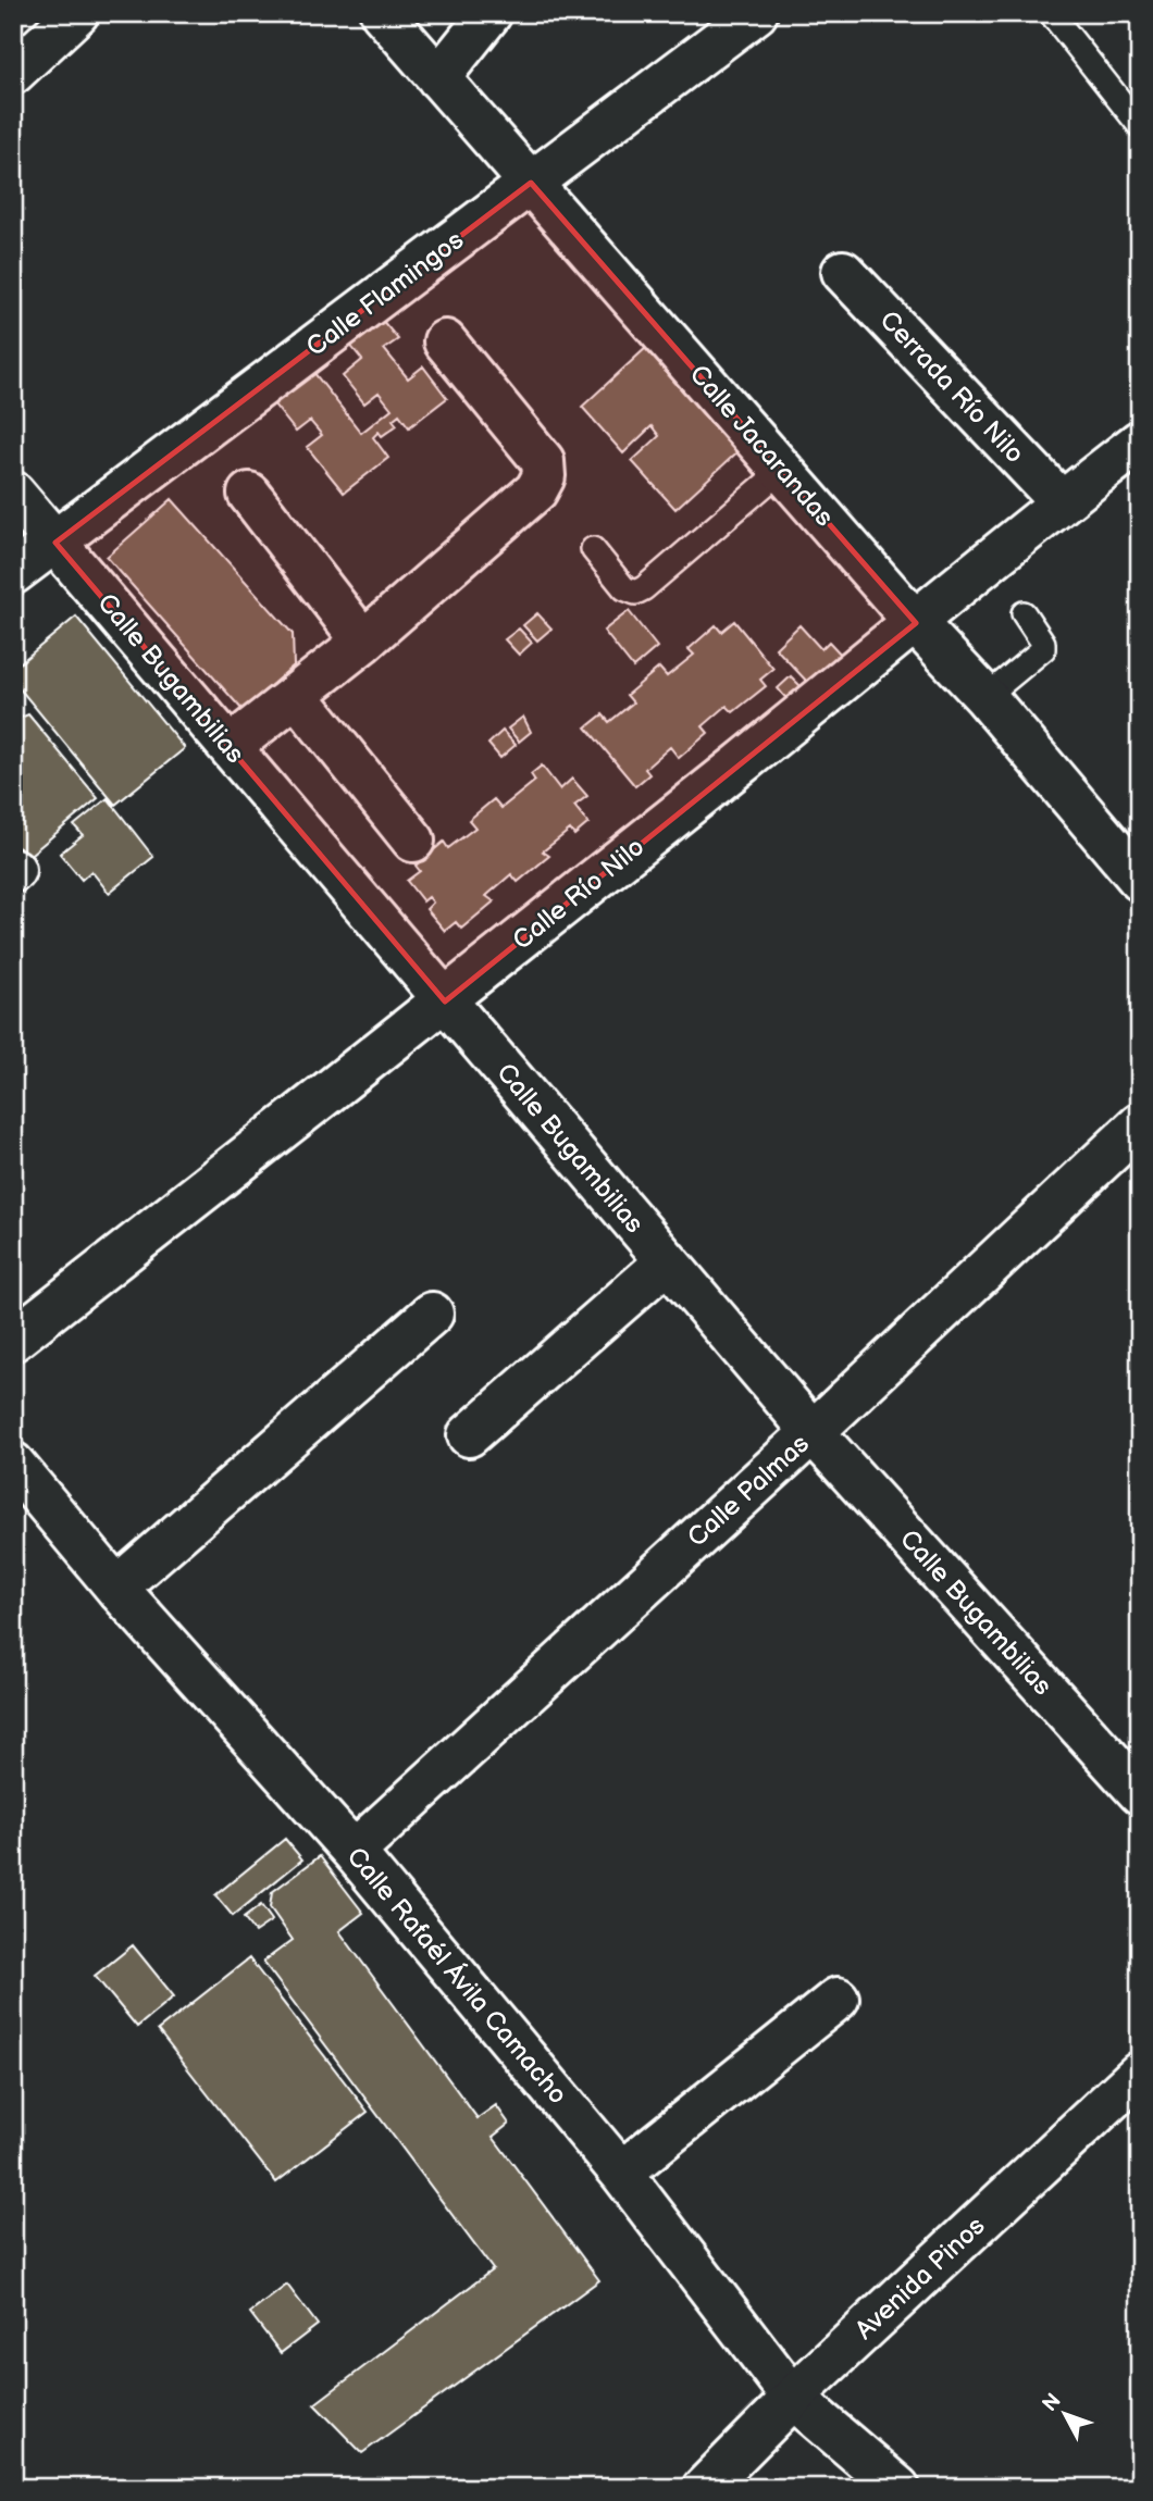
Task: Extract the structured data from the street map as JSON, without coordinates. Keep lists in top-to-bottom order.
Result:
{
  "streets": {
    "street": [
      "Calle Flamingos",
      "Cerrada Río Nilo",
      "Calle Jacarandas",
      "Calle Bugambilias",
      "Calle Río Nilo",
      "Calle Palmas",
      "Calle Rafaél Ávila Camacho",
      "Avenida Pinos"
    ]
  },
  "crossings": [
    ["Calle Flamingos", "Calle Jacarandas"],
    ["Calle Flamingos", "Calle Bugambilias"],
    ["Cerrada Río Nilo", "Calle Río Nilo"],
    ["Calle Jacarandas", "Calle Río Nilo"],
    ["Calle Bugambilias", "Calle Río Nilo"],
    ["Calle Bugambilias", "Calle Palmas"],
    ["Calle Palmas", "Calle Rafaél Ávila Camacho"],
    ["Calle Rafaél Ávila Camacho", "Avenida Pinos"]
  ],
  "north": "top left"
}
